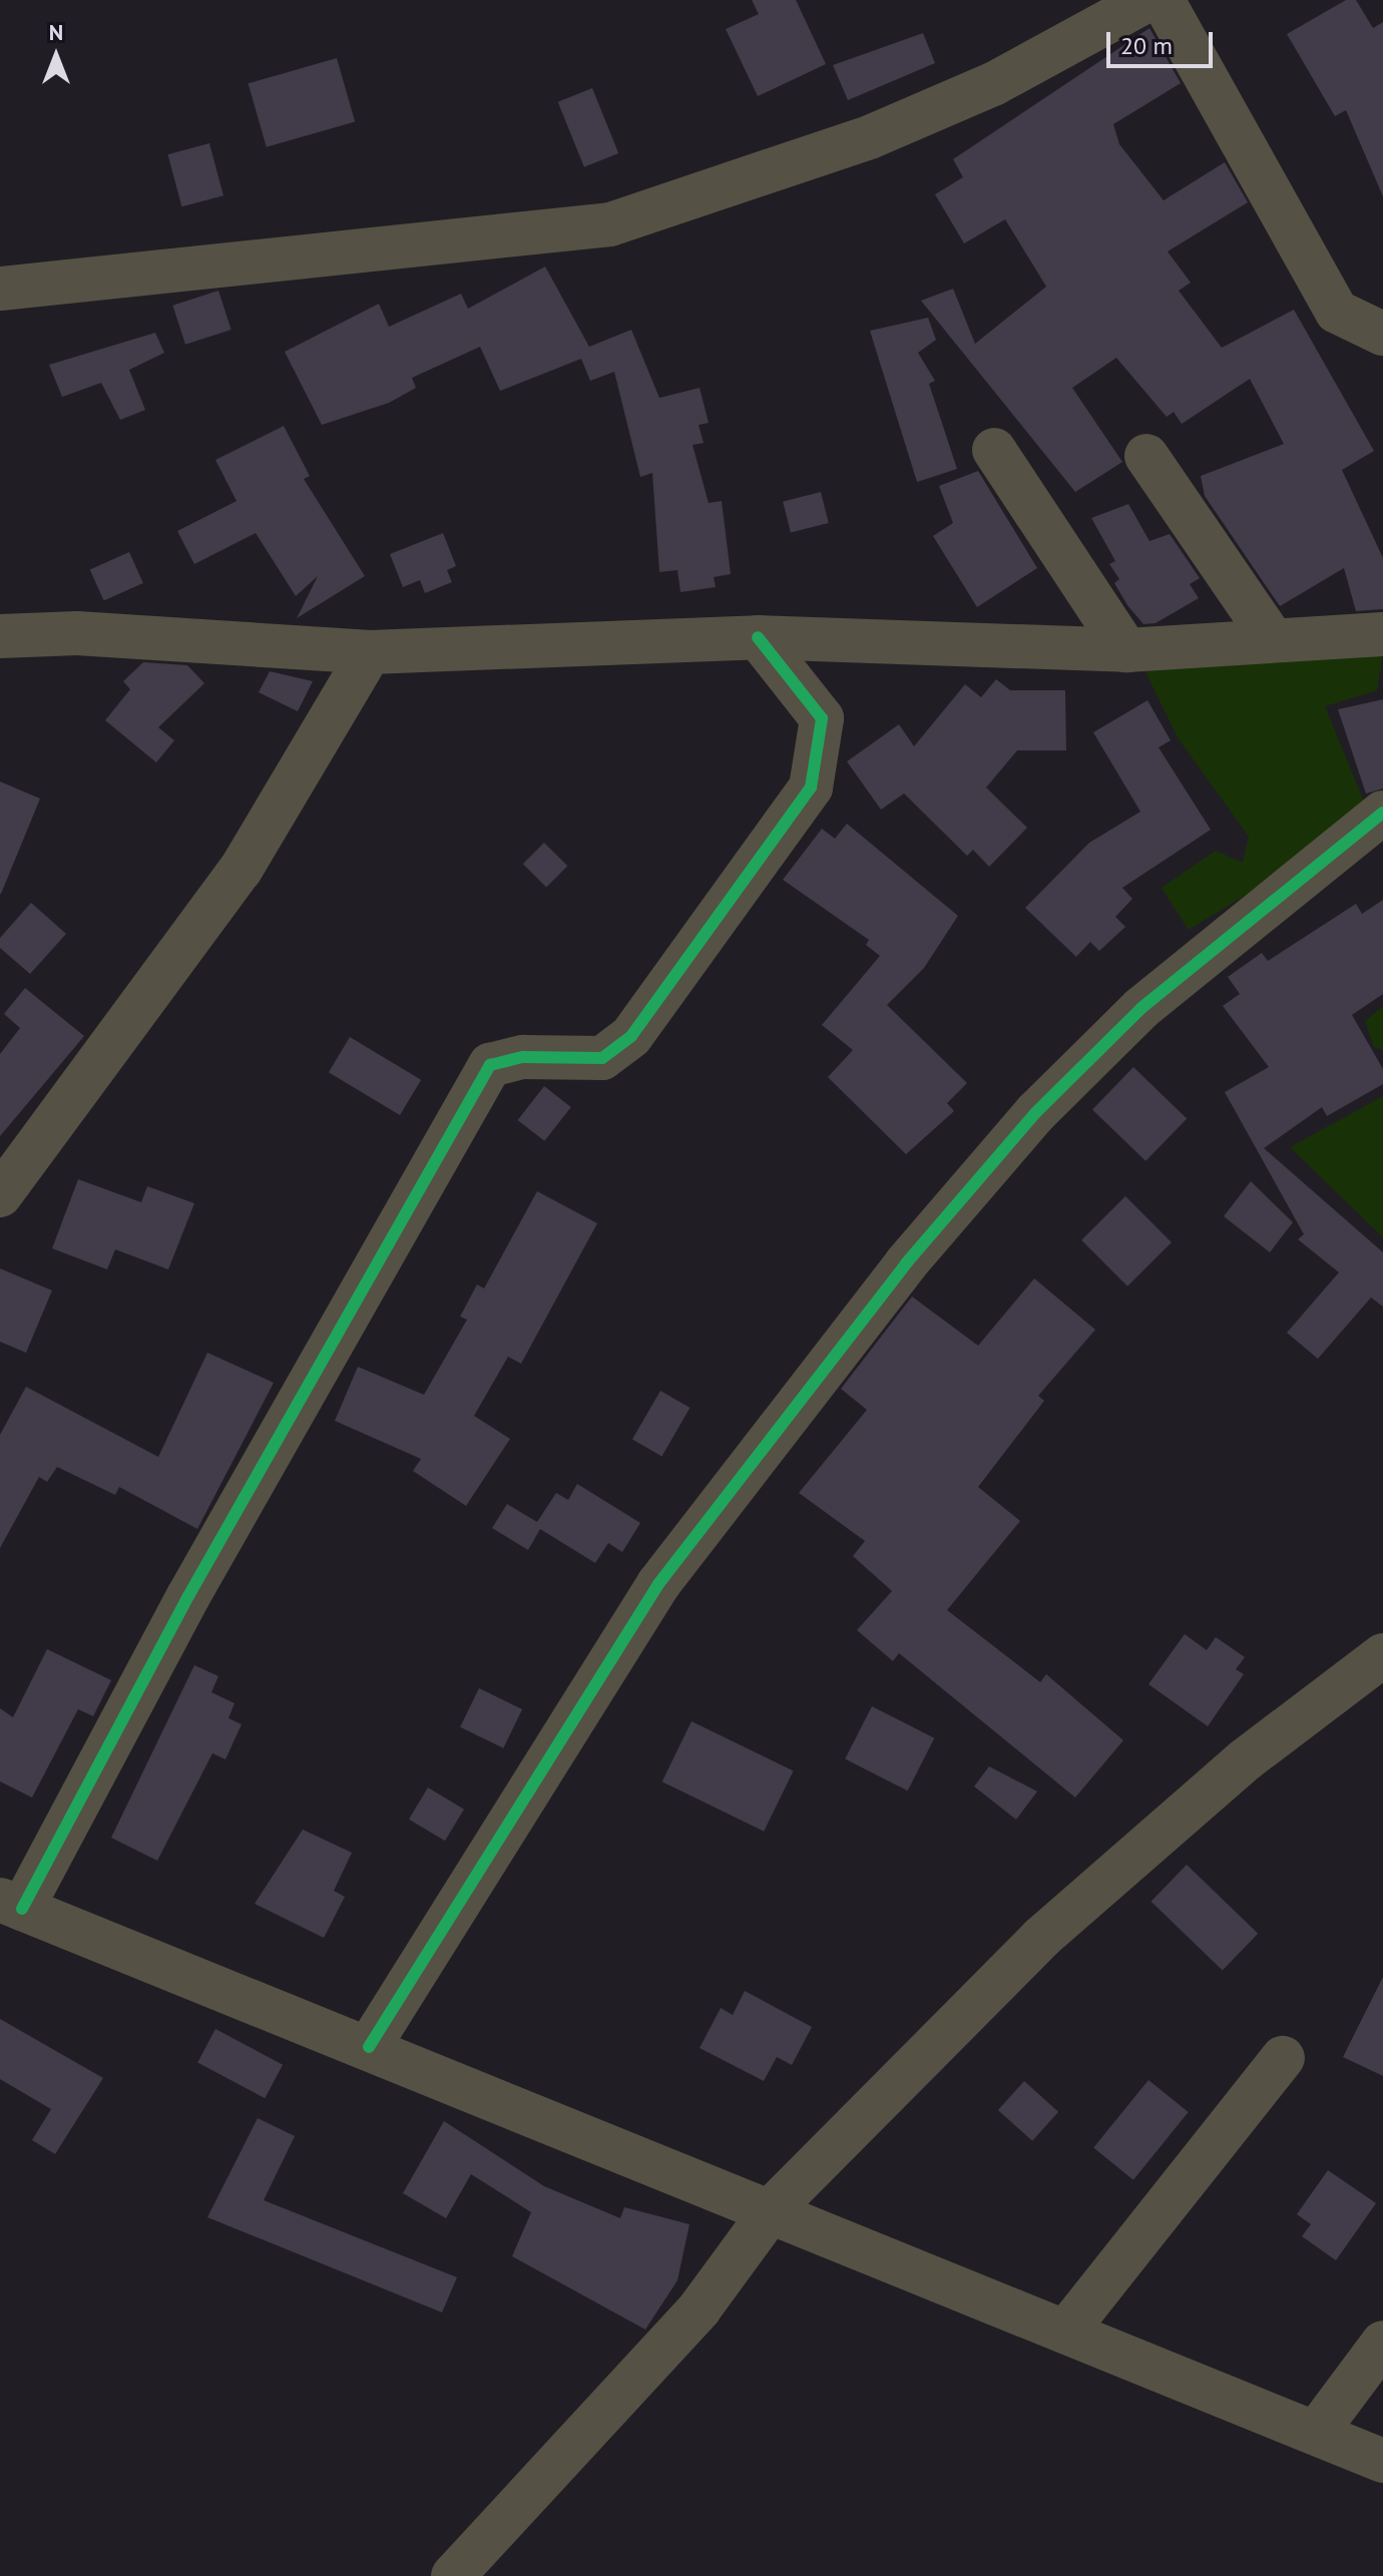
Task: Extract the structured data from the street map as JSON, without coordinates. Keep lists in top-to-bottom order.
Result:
{
  "scale_bar": "20 m",
  "north": "top"
}
